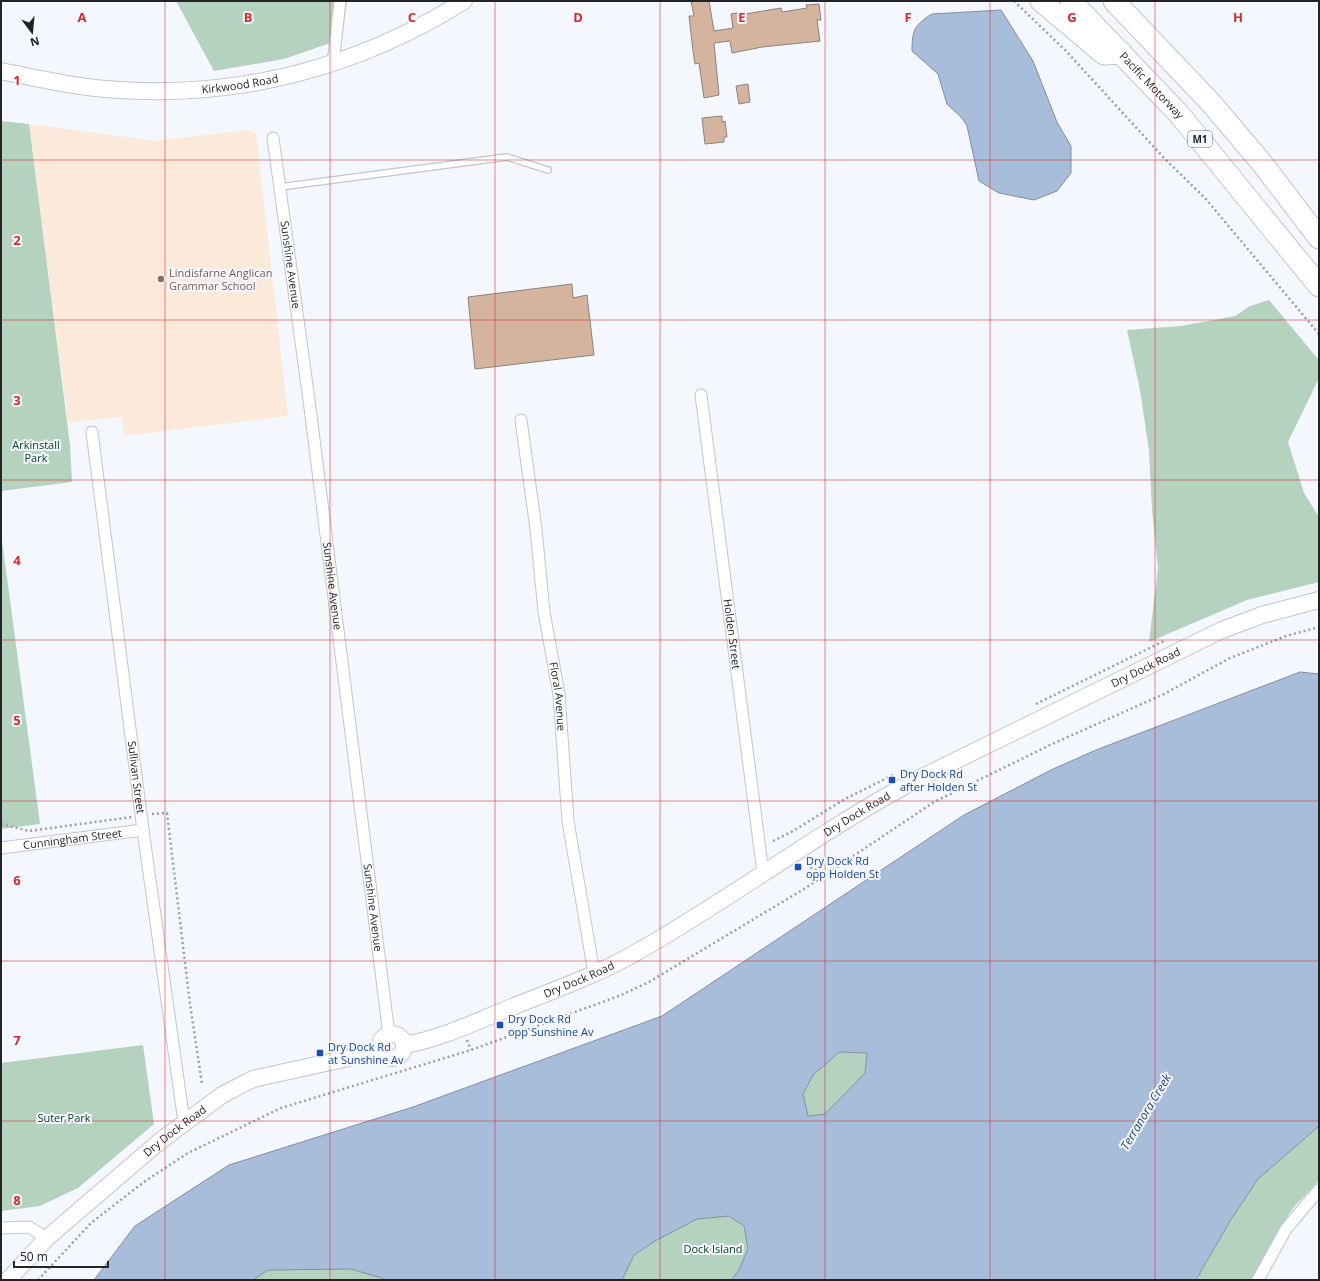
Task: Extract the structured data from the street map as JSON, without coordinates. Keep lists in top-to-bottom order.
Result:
{
  "streets": {
    "highway": ["Pacific Motorway", "M1"],
    "street": [
      "Kirkwood Road",
      "Sunshine Avenue",
      "Holden Street",
      "Dry Dock Road",
      "Floral Avenue",
      "Sullivan Street",
      "Cunningham Street"
    ]
  },
  "crossings": [
    ["Sunshine Avenue", "Dry Dock Road"],
    ["Holden Street", "Dry Dock Road"],
    ["Dry Dock Road", "Floral Avenue"],
    ["Dry Dock Road", "Sullivan Street"],
    ["Sullivan Street", "Cunningham Street"]
  ],
  "water": ["Terranora Creek"],
  "parks": ["Arkinstall Park", "Suter Park", "Dock Island"],
  "places": {
    "other": ["Lindisfarne Anglican Grammar School"],
    "transit": [
      "Dry Dock Rd after Holden St",
      "Dry Dock Rd opp Holden St",
      "Dry Dock Rd opp Sunshine Av",
      "Dry Dock Rd at Sunshine Av"
    ]
  },
  "scale_bar": "50 m",
  "north": "bottom",
  "grid": {
    "columns": [
      "A",
      "B",
      "C",
      "D",
      "E",
      "F",
      "G",
      "H"
    ],
    "rows": [
      "1",
      "2",
      "3",
      "4",
      "5",
      "6",
      "7",
      "8"
    ]
  }
}
